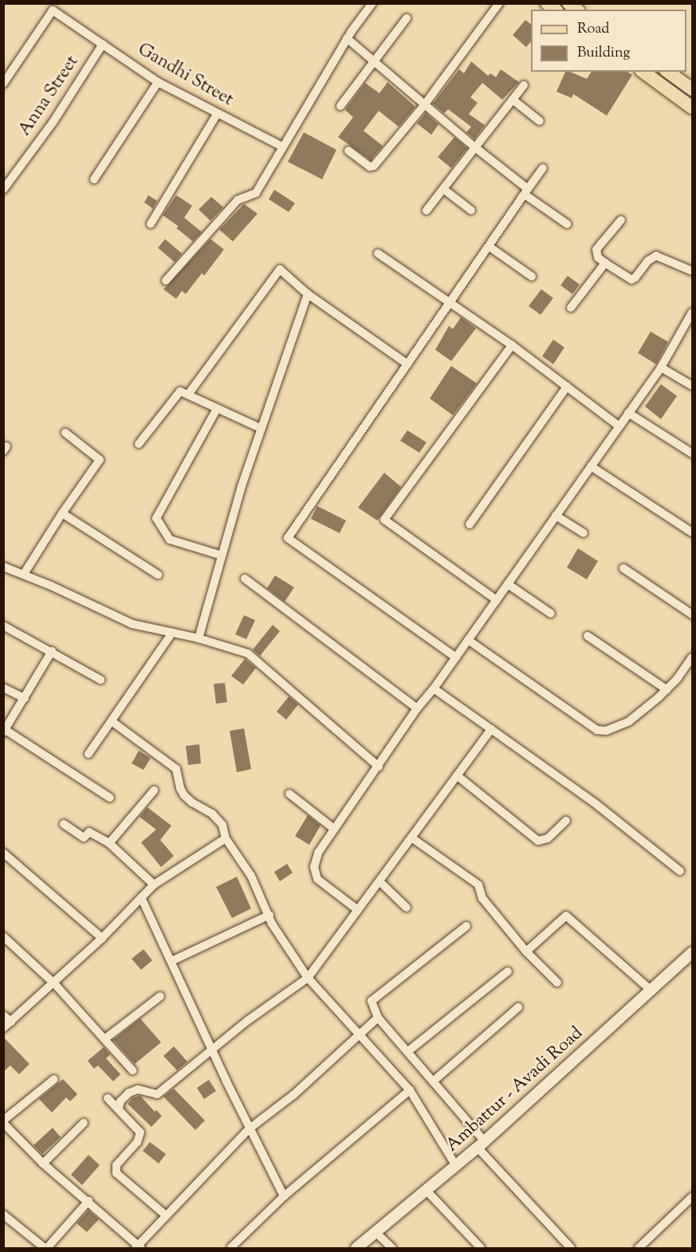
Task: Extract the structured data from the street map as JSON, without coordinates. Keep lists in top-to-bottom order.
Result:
{
  "streets": {
    "street": ["Gandhi Street", "Anna Street", "Ambattur - Avadi Road"]
  },
  "crossings": [
    ["Gandhi Street", "Anna Street"]
  ],
  "legend": ["Road", "Building"]
}
